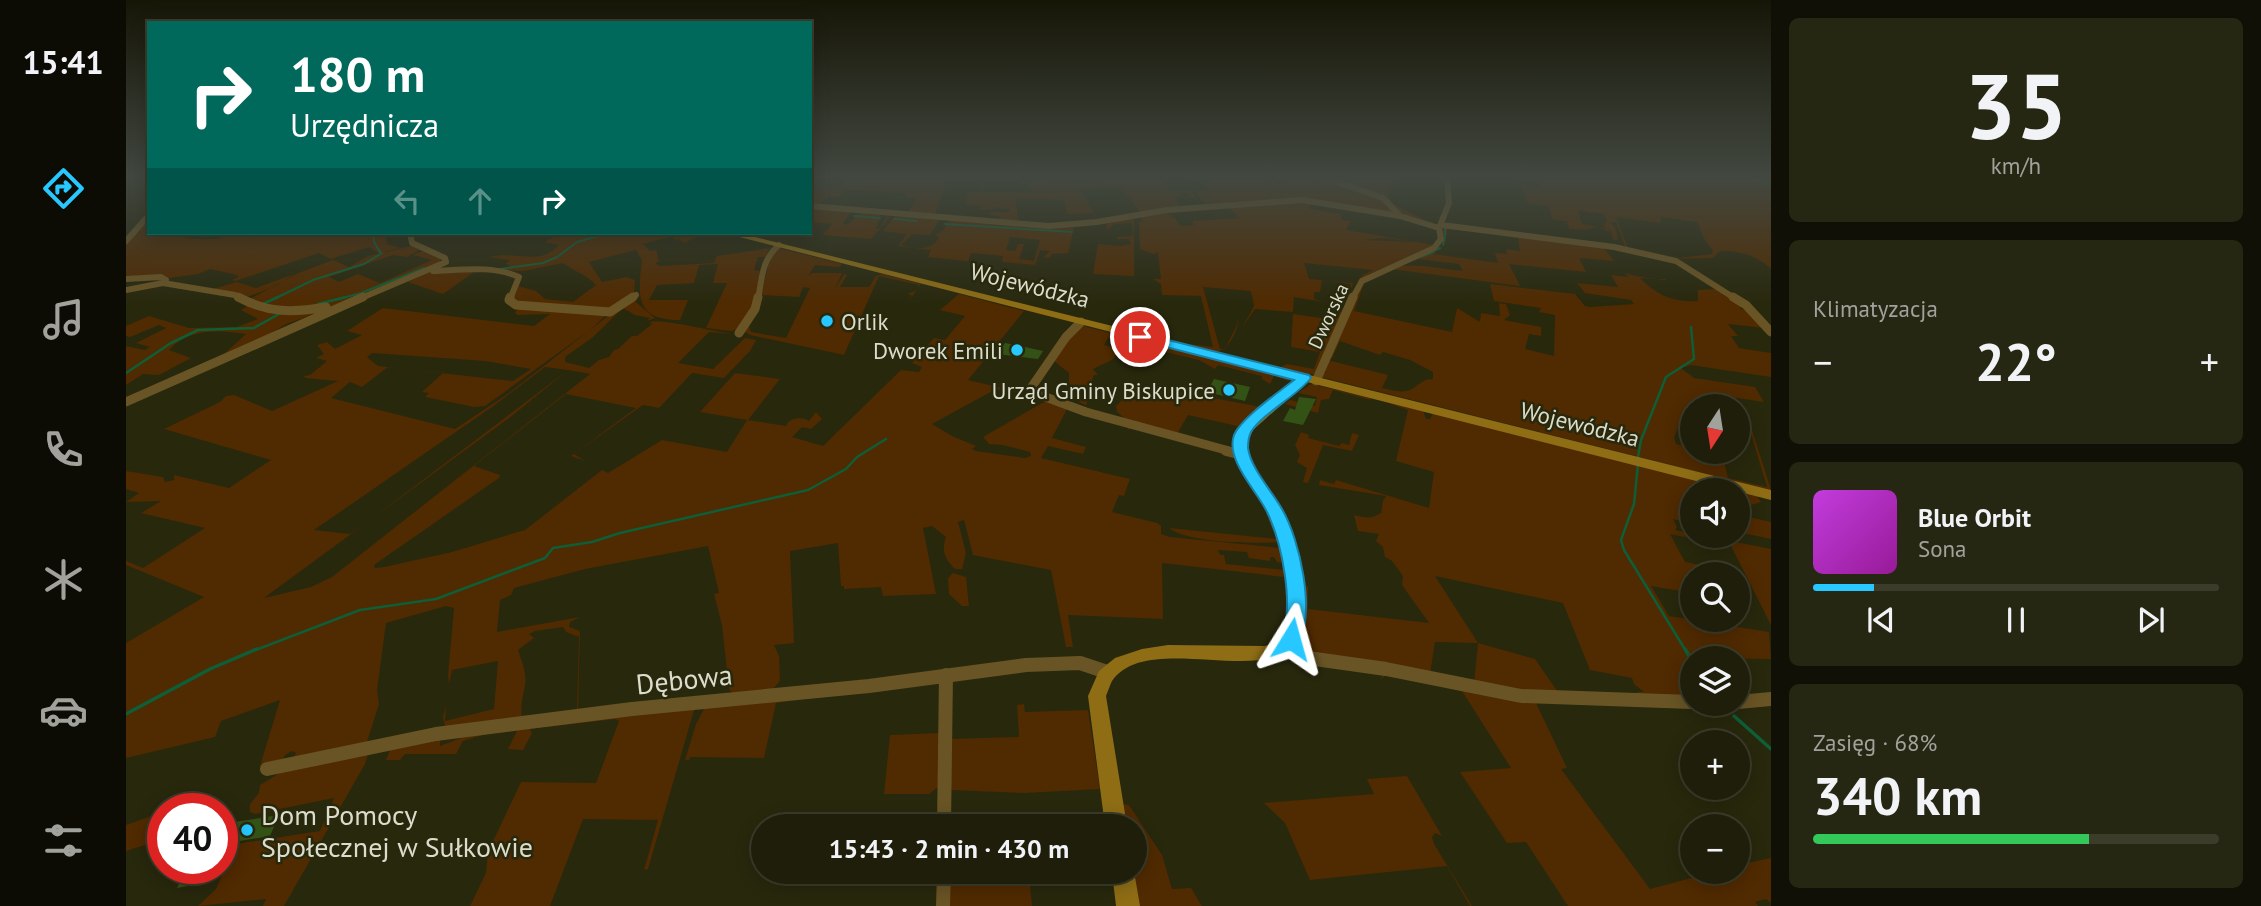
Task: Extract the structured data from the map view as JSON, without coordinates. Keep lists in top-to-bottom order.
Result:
{
  "streets": {
    "main road": ["Wojewódzka"],
    "street": ["Dworska", "Dębowa"]
  },
  "crossings": [
    ["Wojewódzka", "Dworska"]
  ],
  "places": [
    "Orlik",
    "Dworek Emili",
    "Urząd Gminy Biskupice",
    "Dom Pomocy Społecznej w Sułkowie"
  ],
  "north": "bottom",
  "page": {
    "tabs": "15:41",
    "tile": [
      ["35", "km/h"],
      "Klimatyzacja",
      ["Zasięg · 68%", "340 km"]
    ],
    "turn": ["180 m", "Urzędnicza"],
    "heat": ["−", "22°", "+"],
    "map_buttons": ["+", "−"],
    "song": ["Blue Orbit", "Sona"],
    "limit": "40",
    "trip": "15:43 · 2 min · 430 m"
  }
}
